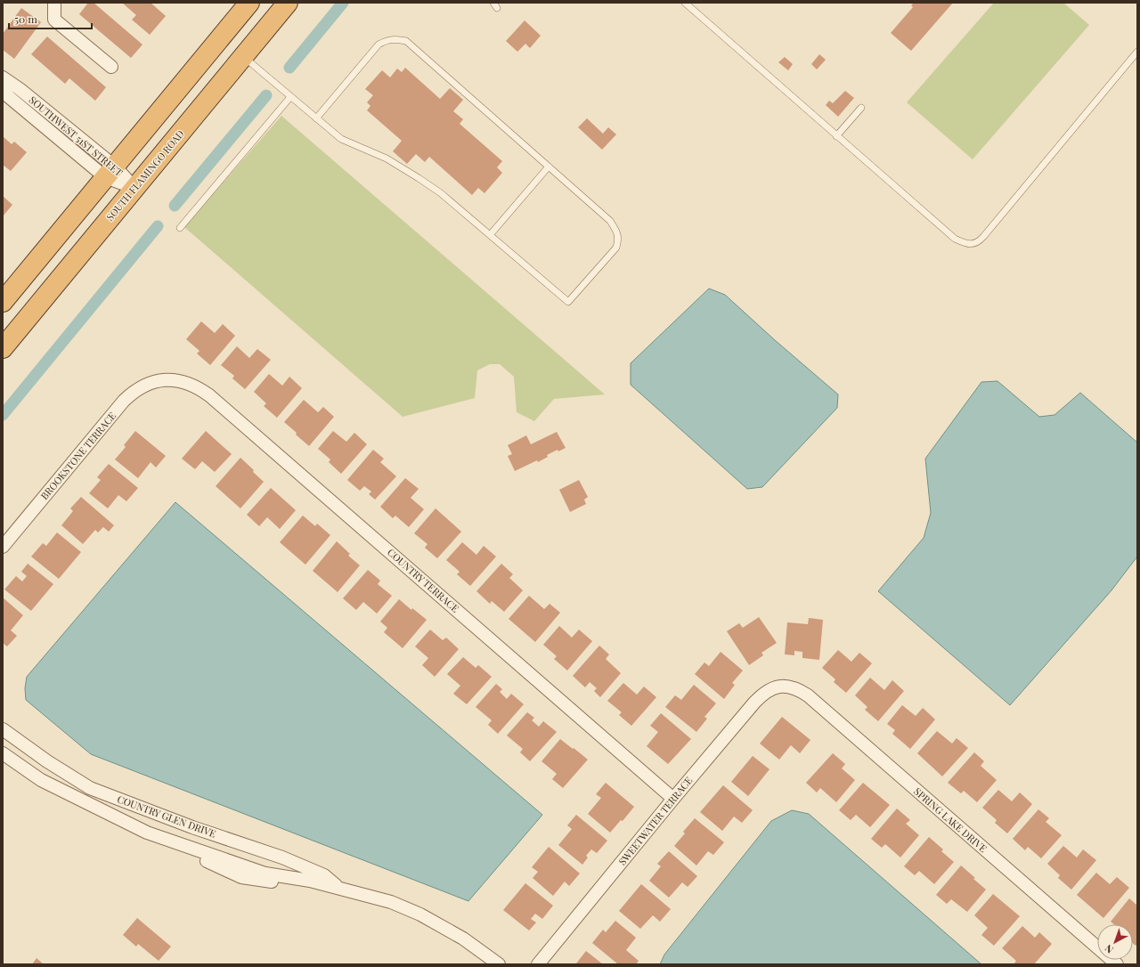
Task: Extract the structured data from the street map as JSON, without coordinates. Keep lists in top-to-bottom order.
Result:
{
  "streets": {
    "highway": ["SOUTH FLAMINGO ROAD"],
    "street": [
      "SOUTHWEST 51ST STREET",
      "BROOKSTONE TERRACE",
      "COUNTRY TERRACE",
      "COUNTRY GLEN DRIVE",
      "SPRING LAKE DRIVE",
      "SWEETWATER TERRACE"
    ]
  },
  "crossings": [
    ["SOUTHWEST 51ST STREET", "SOUTH FLAMINGO ROAD"],
    ["BROOKSTONE TERRACE", "COUNTRY TERRACE"],
    ["COUNTRY TERRACE", "SWEETWATER TERRACE"],
    ["SPRING LAKE DRIVE", "SWEETWATER TERRACE"]
  ],
  "scale_bar": "50 m",
  "north": "bottom left"
}
